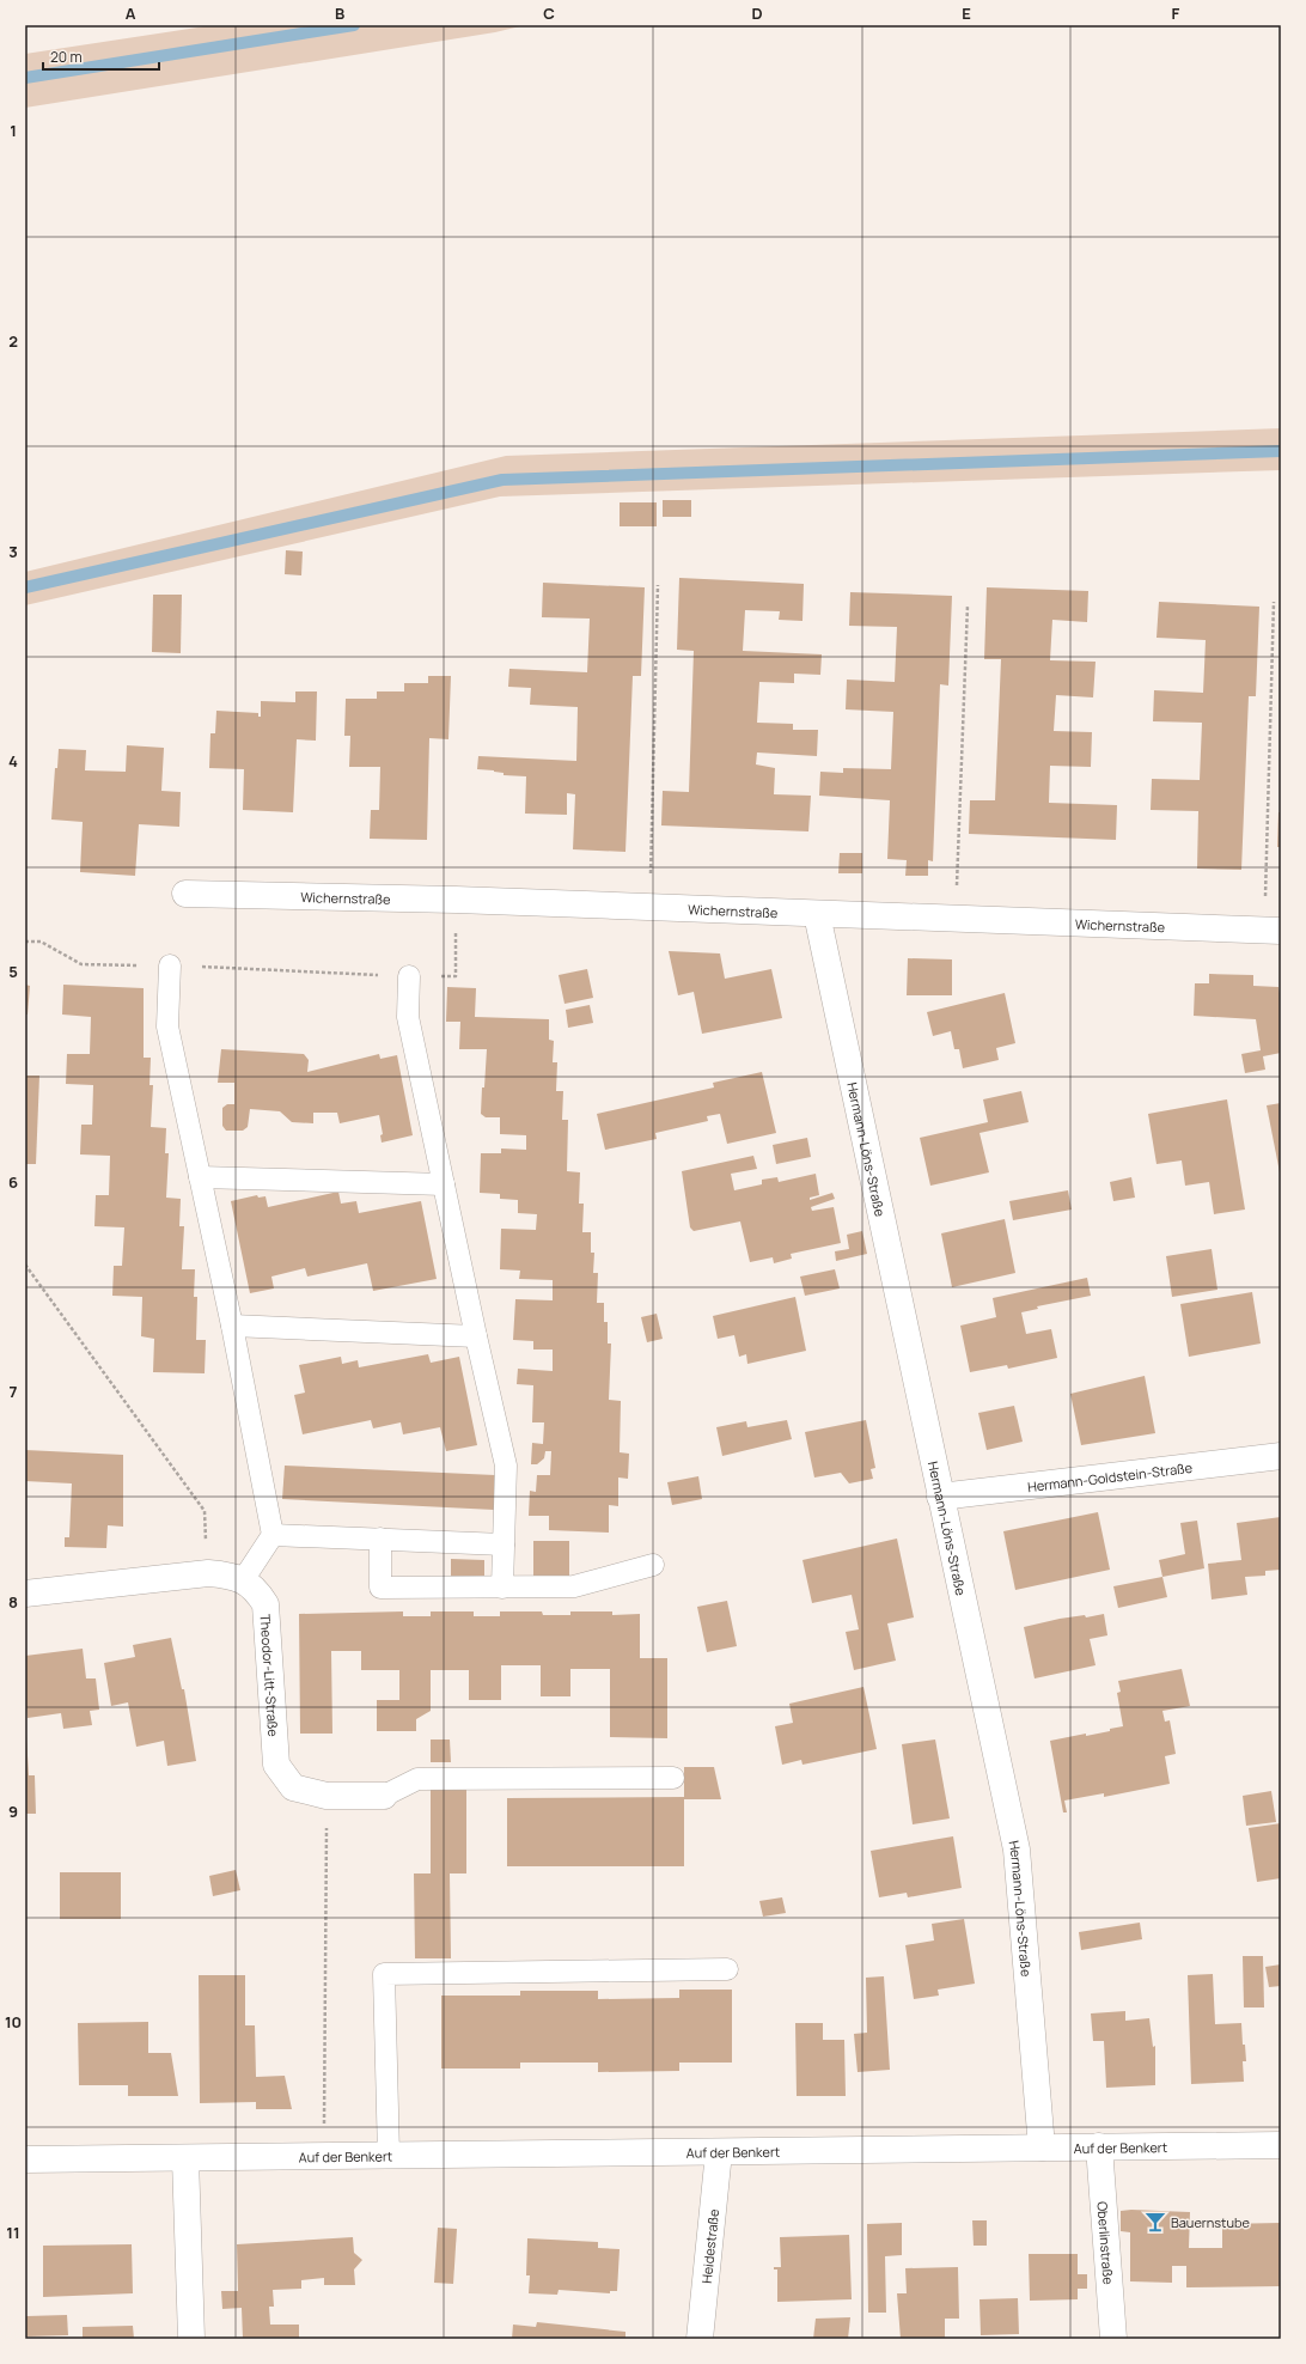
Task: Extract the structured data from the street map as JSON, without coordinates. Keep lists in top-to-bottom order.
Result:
{
  "streets": {
    "street": [
      "Wichernstraße",
      "Hermann-Löns-Straße",
      "Hermann-Goldstein-Straße",
      "Theodor-Litt-Straße",
      "Auf der Benkert",
      "Oberlinstraße",
      "Heidestraße"
    ]
  },
  "crossings": [
    ["Wichernstraße", "Hermann-Löns-Straße"],
    ["Hermann-Löns-Straße", "Hermann-Goldstein-Straße"],
    ["Hermann-Löns-Straße", "Auf der Benkert"],
    ["Auf der Benkert", "Oberlinstraße"],
    ["Auf der Benkert", "Heidestraße"]
  ],
  "places": {
    "bar": ["Bauernstube"]
  },
  "scale_bar": "20 m",
  "grid": {
    "columns": [
      "A",
      "B",
      "C",
      "D",
      "E",
      "F"
    ],
    "rows": [
      "1",
      "2",
      "3",
      "4",
      "5",
      "6",
      "7",
      "8",
      "9",
      "10",
      "11"
    ]
  }
}
